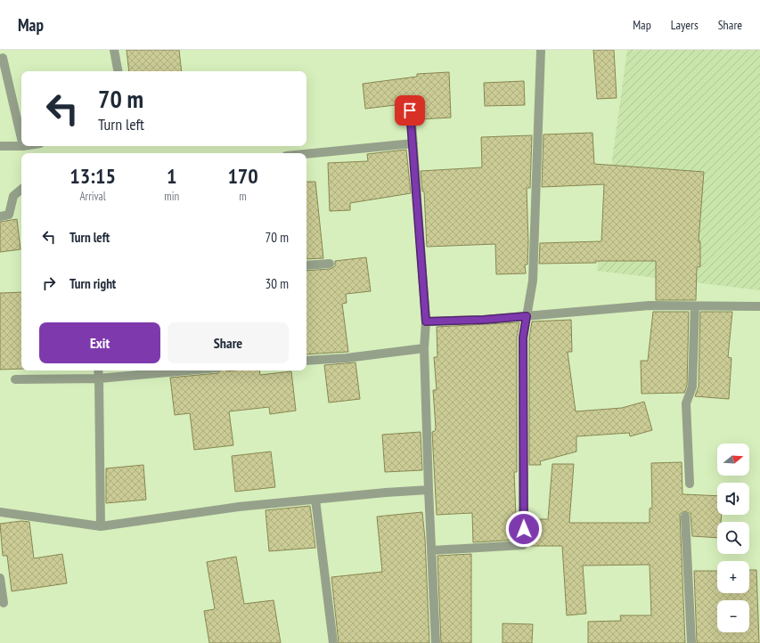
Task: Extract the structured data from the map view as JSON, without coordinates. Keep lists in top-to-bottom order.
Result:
{
  "north": "right",
  "page": {
    "header": "Map",
    "nav": ["Map", "Layers", "Share"],
    "turn": ["70 m", "Turn left"],
    "eta": [
      "13:15",
      "Arrival",
      "1",
      "min",
      "170",
      "m"
    ],
    "list": [
      {
        "name": "Turn left",
        "value": "70 m"
      },
      {
        "name": "Turn right",
        "value": "30 m"
      }
    ],
    "buttons": ["Exit", "Share"],
    "map_buttons": ["+", "−"]
  }
}
